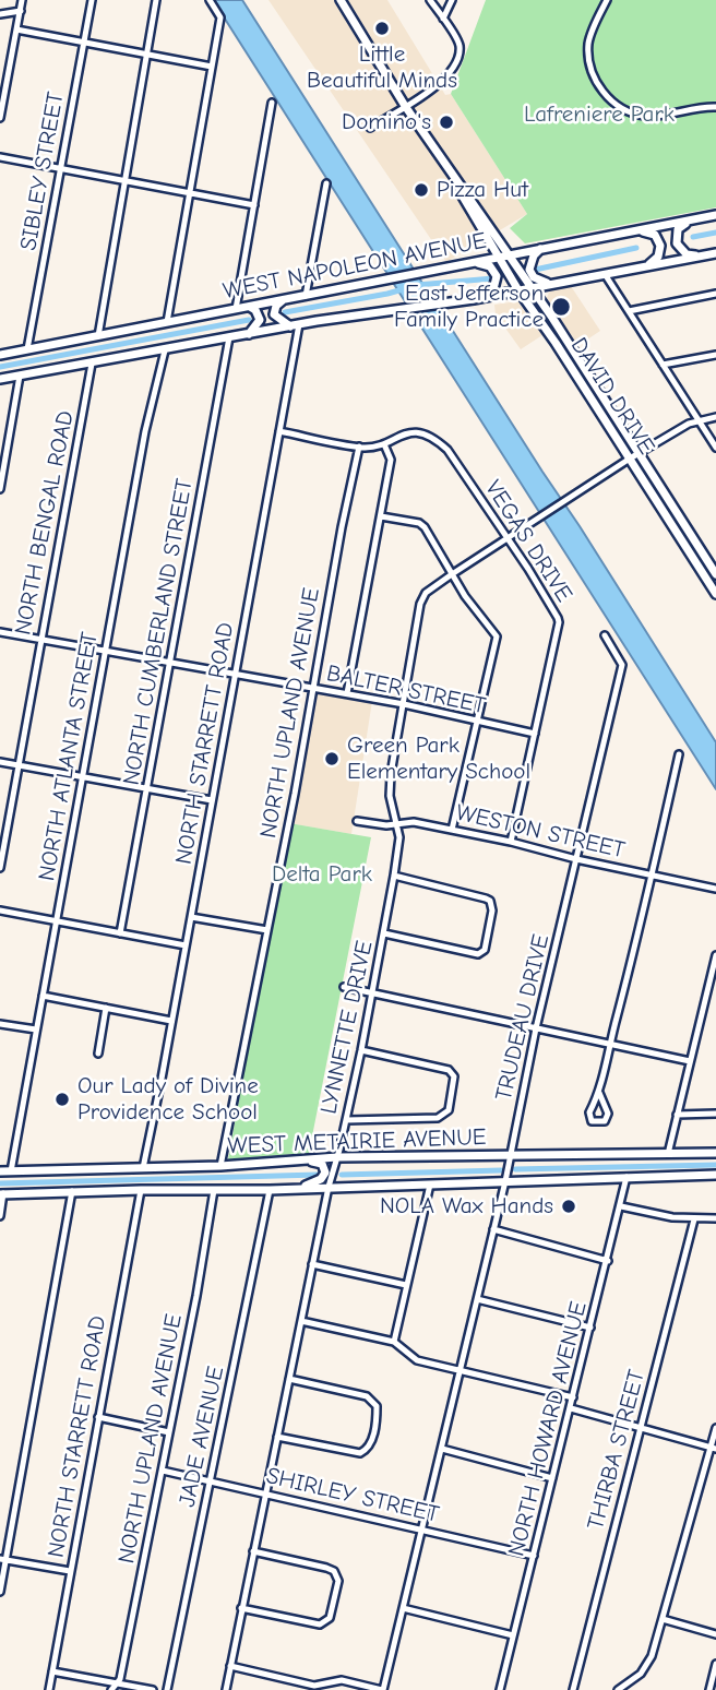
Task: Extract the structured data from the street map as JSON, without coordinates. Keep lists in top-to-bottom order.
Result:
{
  "streets": {
    "main road": ["WEST NAPOLEON AVENUE", "DAVID DRIVE", "WEST METAIRIE AVENUE"],
    "street": [
      "SIBLEY STREET",
      "NORTH BENGAL ROAD",
      "VEGAS DRIVE",
      "NORTH CUMBERLAND STREET",
      "BALTER STREET",
      "NORTH UPLAND AVENUE",
      "NORTH STARRETT ROAD",
      "NORTH ATLANTA STREET",
      "WESTON STREET",
      "TRUDEAU DRIVE",
      "LYNNETTE DRIVE",
      "NORTH HOWARD AVENUE",
      "JADE AVENUE",
      "THIRBA STREET",
      "SHIRLEY STREET"
    ]
  },
  "crossings": [
    ["SIBLEY STREET", "WEST NAPOLEON AVENUE"],
    ["WEST NAPOLEON AVENUE", "DAVID DRIVE"],
    ["WEST NAPOLEON AVENUE", "NORTH BENGAL ROAD"],
    ["WEST NAPOLEON AVENUE", "NORTH CUMBERLAND STREET"],
    ["WEST NAPOLEON AVENUE", "NORTH STARRETT ROAD"],
    ["WEST NAPOLEON AVENUE", "NORTH ATLANTA STREET"],
    ["DAVID DRIVE", "LYNNETTE DRIVE"],
    ["NORTH BENGAL ROAD", "BALTER STREET"],
    ["VEGAS DRIVE", "BALTER STREET"],
    ["VEGAS DRIVE", "NORTH UPLAND AVENUE"],
    ["VEGAS DRIVE", "NORTH STARRETT ROAD"],
    ["VEGAS DRIVE", "WESTON STREET"],
    ["VEGAS DRIVE", "LYNNETTE DRIVE"],
    ["NORTH CUMBERLAND STREET", "BALTER STREET"],
    ["BALTER STREET", "NORTH UPLAND AVENUE"],
    ["BALTER STREET", "NORTH STARRETT ROAD"],
    ["BALTER STREET", "NORTH ATLANTA STREET"],
    ["BALTER STREET", "LYNNETTE DRIVE"],
    ["NORTH UPLAND AVENUE", "WEST METAIRIE AVENUE"],
    ["NORTH UPLAND AVENUE", "SHIRLEY STREET"],
    ["NORTH STARRETT ROAD", "WEST METAIRIE AVENUE"],
    ["NORTH ATLANTA STREET", "WEST METAIRIE AVENUE"],
    ["WESTON STREET", "TRUDEAU DRIVE"],
    ["WESTON STREET", "LYNNETTE DRIVE"],
    ["TRUDEAU DRIVE", "WEST METAIRIE AVENUE"],
    ["TRUDEAU DRIVE", "SHIRLEY STREET"],
    ["LYNNETTE DRIVE", "WEST METAIRIE AVENUE"],
    ["LYNNETTE DRIVE", "SHIRLEY STREET"],
    ["WEST METAIRIE AVENUE", "NORTH HOWARD AVENUE"],
    ["WEST METAIRIE AVENUE", "JADE AVENUE"],
    ["NORTH HOWARD AVENUE", "SHIRLEY STREET"],
    ["JADE AVENUE", "SHIRLEY STREET"]
  ],
  "parks": ["Lafreniere Park", "Delta Park"],
  "places": [
    "Little Beautiful Minds",
    "Domino's",
    "Pizza Hut",
    "East Jefferson Family Practice",
    "Green Park Elementary School",
    "Our Lady of Divine Providence School",
    "NOLA Wax Hands"
  ]
}
